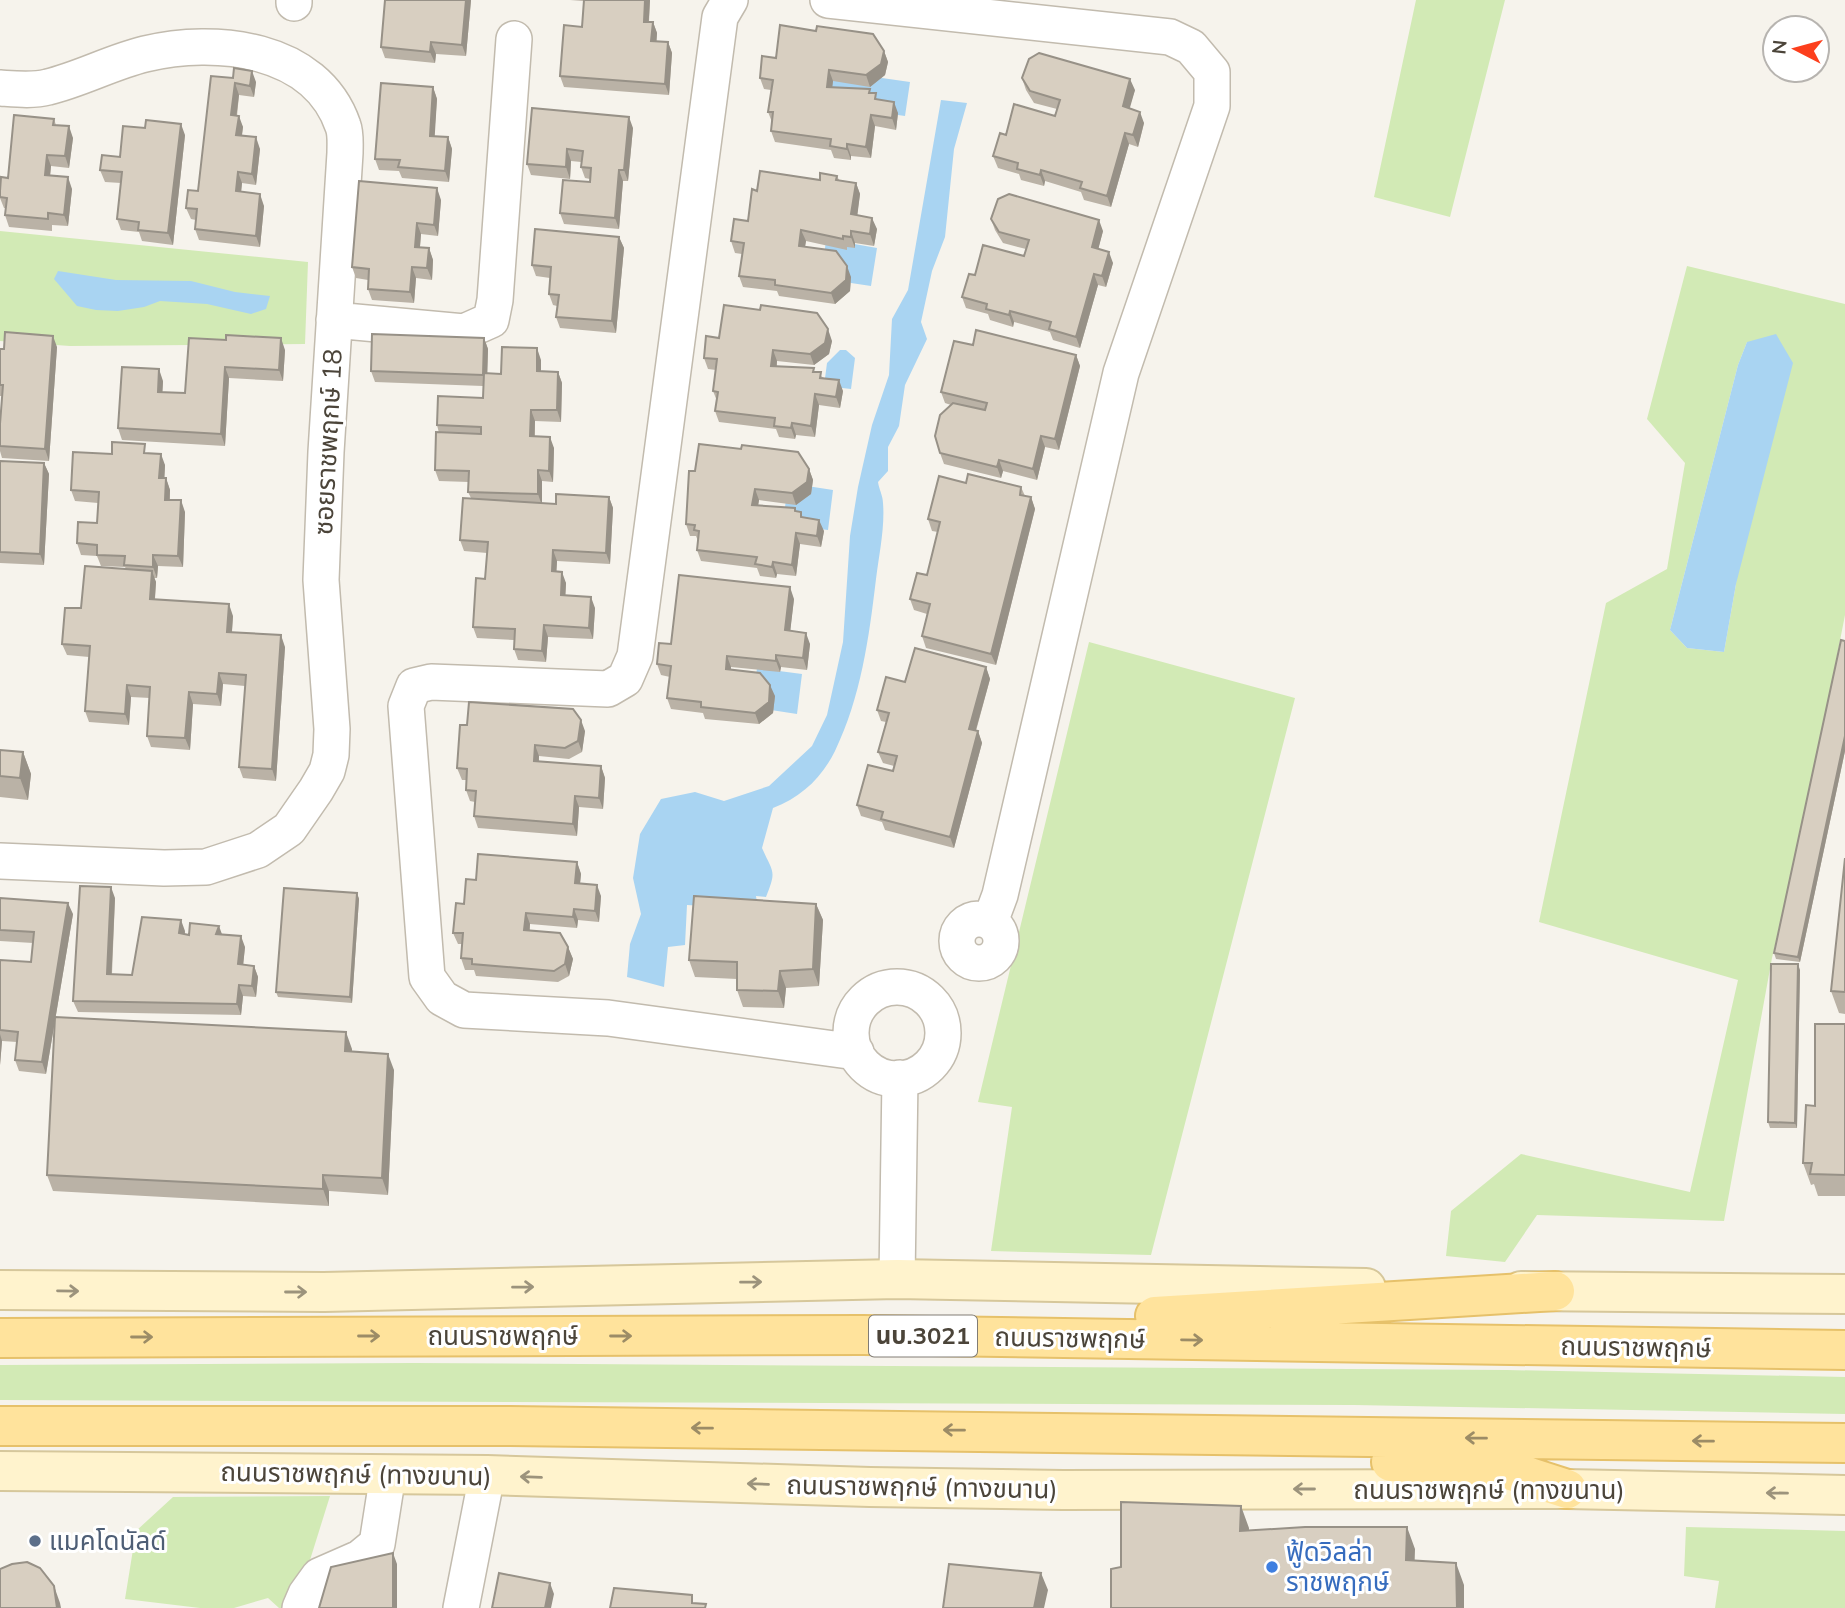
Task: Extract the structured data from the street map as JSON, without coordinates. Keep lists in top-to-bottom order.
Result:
{
  "streets": {
    "main road": ["ถนนราชพฤกษ์", "นบ.3021", "ถนนราชพฤกษ์ (ทางขนาน)"],
    "street": ["ซอยราชพฤกษ์ 18"]
  },
  "places": ["แมคโดนัลด์", "ฟู้ดวิลล่า ราชพฤกษ์"],
  "north": "left"
}
